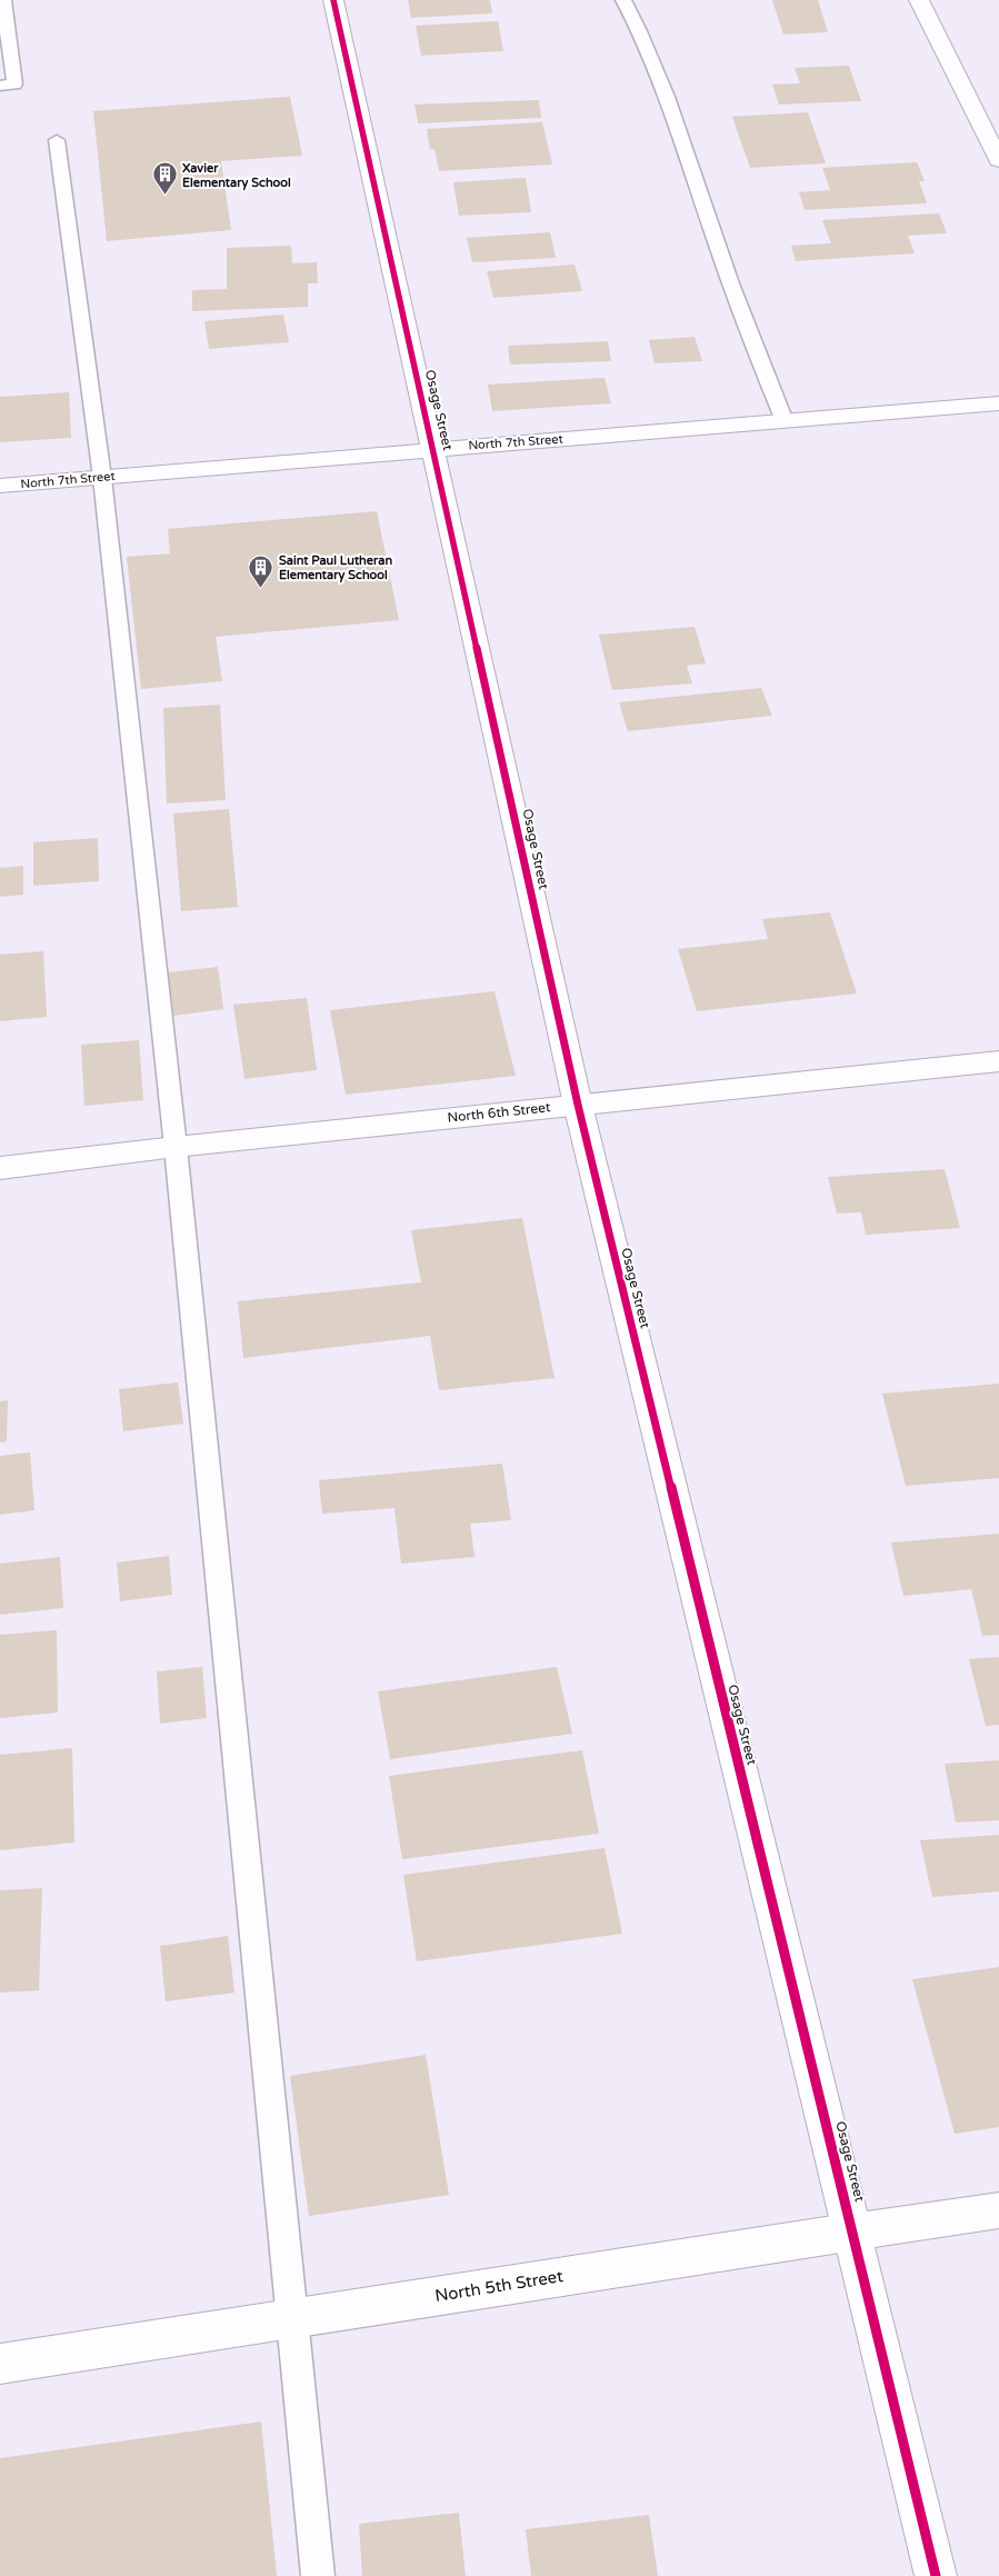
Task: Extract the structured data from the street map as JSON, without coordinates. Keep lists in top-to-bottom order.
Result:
{
  "streets": {
    "street": [
      "Osage Street",
      "North 7th Street",
      "North 6th Street",
      "North 5th Street"
    ]
  },
  "crossings": [
    ["Osage Street", "North 7th Street"],
    ["Osage Street", "North 6th Street"],
    ["Osage Street", "North 5th Street"]
  ],
  "places": {
    "building": ["Xavier Elementary School", "Saint Paul Lutheran Elementary School"]
  }
}
